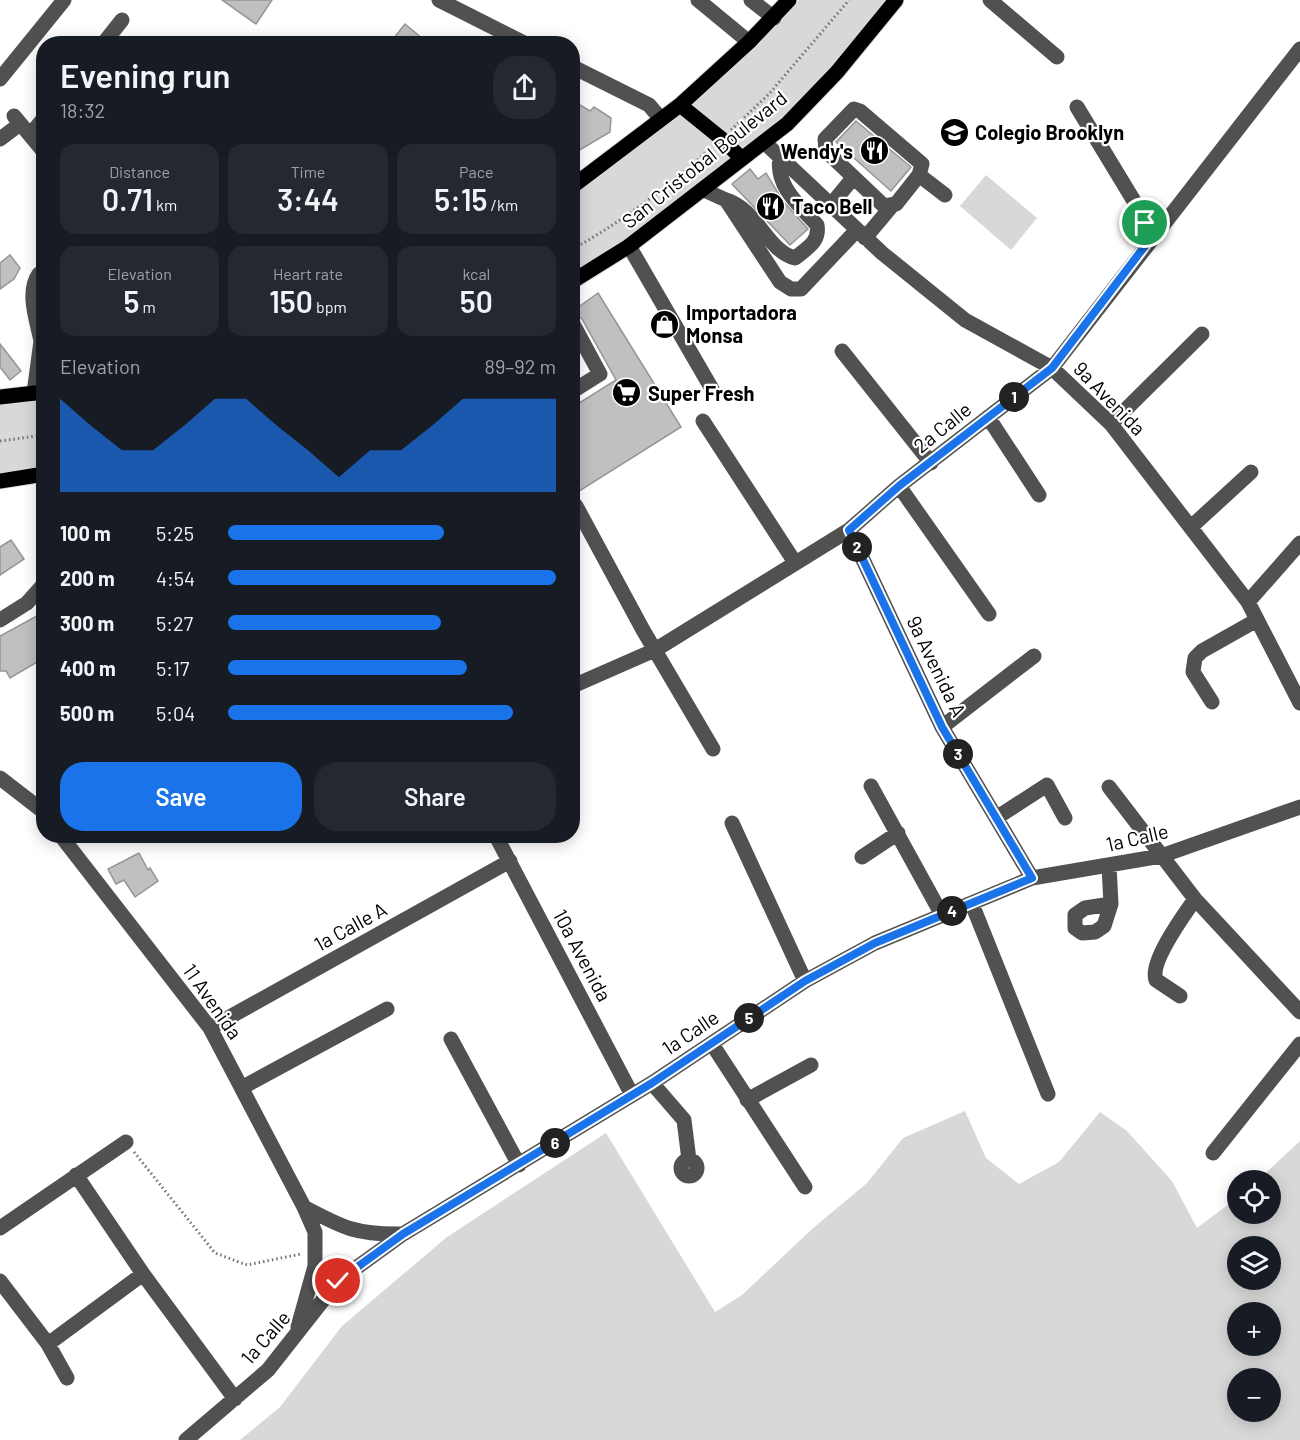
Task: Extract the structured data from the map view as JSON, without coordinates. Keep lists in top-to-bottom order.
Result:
{
  "streets": {
    "main road": ["San Cristobal Boulevard"],
    "street": [
      "9a Avenida",
      "2a Calle",
      "9a Avenida A",
      "1a Calle",
      "1a Calle A",
      "10a Avenida",
      "11 Avenida"
    ]
  },
  "crossings": [
    ["San Cristobal Boulevard", "9a Avenida"],
    ["9a Avenida", "2a Calle"],
    ["2a Calle", "9a Avenida A"],
    ["9a Avenida A", "1a Calle"],
    ["1a Calle", "10a Avenida"],
    ["1a Calle", "11 Avenida"],
    ["1a Calle A", "10a Avenida"],
    ["1a Calle A", "11 Avenida"]
  ],
  "places": {
    "school or university": ["Colegio Brooklyn"],
    "restaurant": ["Wendy's", "Taco Bell"],
    "shop": ["Importadora Monsa"],
    "supermarket": ["Super Fresh"]
  },
  "page": {
    "heading": ["Evening run", "18:32"],
    "stats": [
      ["Distance", "0.71 km"],
      ["Time", "3:44"],
      ["Pace", "5:15 /km"],
      ["Elevation", "5 m"],
      ["Heart rate", "150 bpm"],
      ["kcal", "50"]
    ],
    "chart": ["Elevation", "89–92 m"],
    "pins": [
      "1",
      "2",
      "3",
      "4",
      "5",
      "6"
    ],
    "list": [
      {
        "name": "100 m",
        "note": "5:25"
      },
      {
        "name": "200 m",
        "note": "4:54"
      },
      {
        "name": "300 m",
        "note": "5:27"
      },
      {
        "name": "400 m",
        "note": "5:17"
      },
      {
        "name": "500 m",
        "note": "5:04"
      }
    ],
    "buttons": ["Save", "Share"],
    "map_buttons": ["+", "−"]
  }
}
